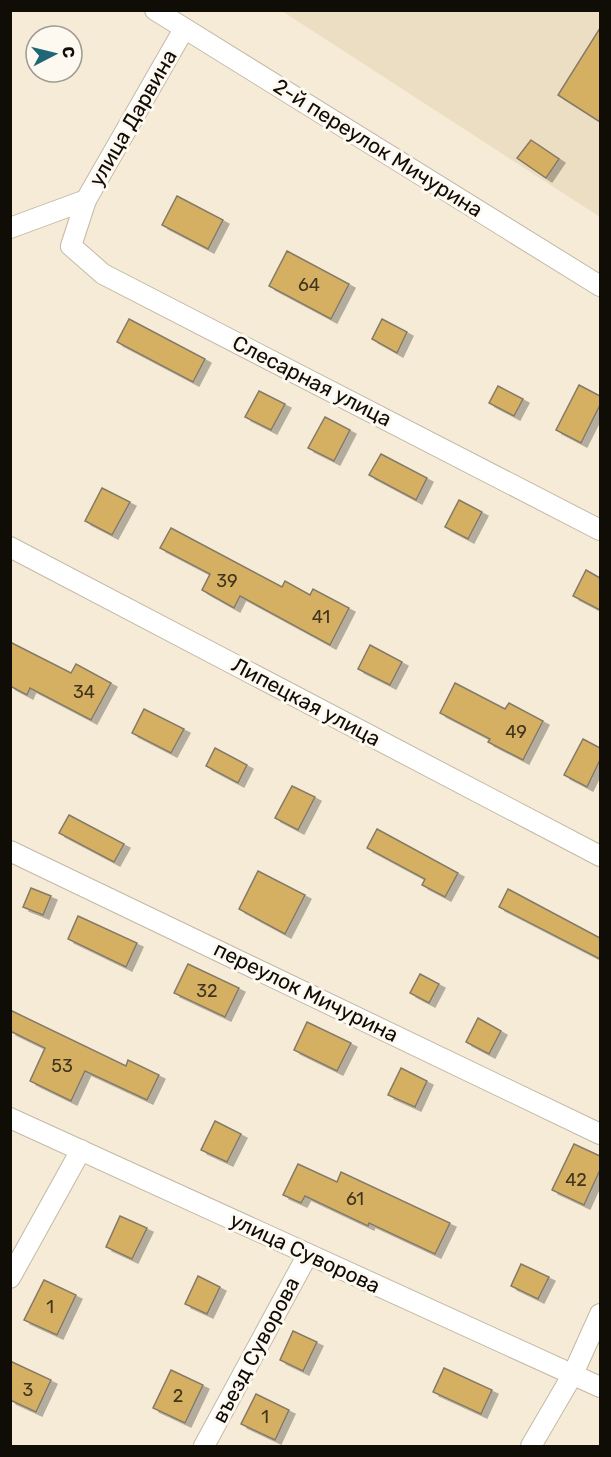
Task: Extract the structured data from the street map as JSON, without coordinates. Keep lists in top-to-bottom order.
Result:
{
  "streets": {
    "street": [
      "улица Дарвина",
      "2-й переулок Мичурина",
      "Слесарная улица",
      "Липецкая улица",
      "переулок Мичурина",
      "улица Суворова",
      "въезд Суворова"
    ]
  },
  "crossings": [
    ["улица Дарвина", "2-й переулок Мичурина"],
    ["улица Дарвина", "Слесарная улица"],
    ["улица Суворова", "въезд Суворова"]
  ],
  "house_numbers": [
    "64",
    "39",
    "41",
    "34",
    "49",
    "32",
    "53",
    "42",
    "61",
    "1",
    "3",
    "2",
    "1"
  ],
  "north": "right"
}
